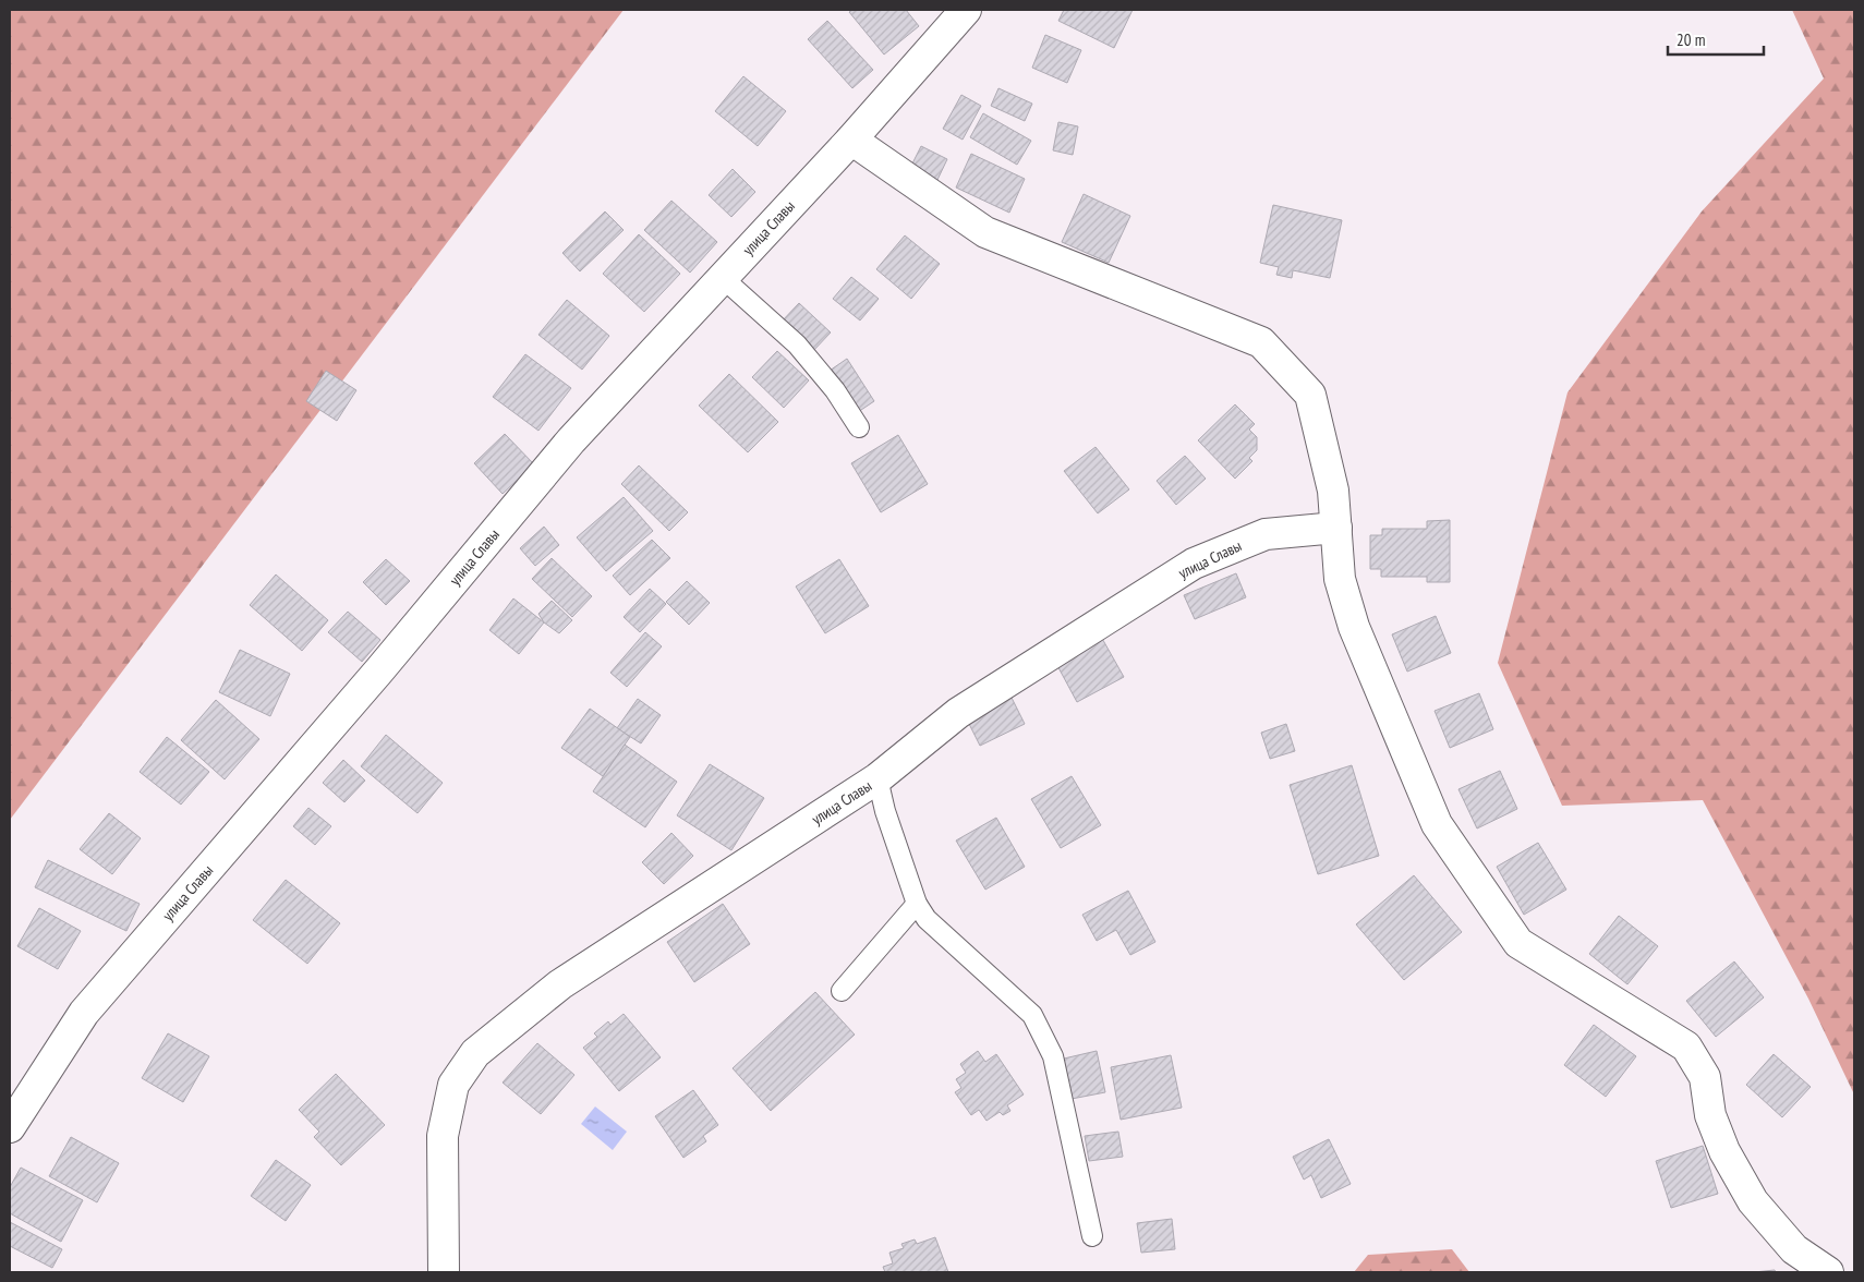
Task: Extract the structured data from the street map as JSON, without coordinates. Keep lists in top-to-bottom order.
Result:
{
  "streets": {
    "street": ["улица Славы"]
  },
  "scale_bar": "20 m"
}
